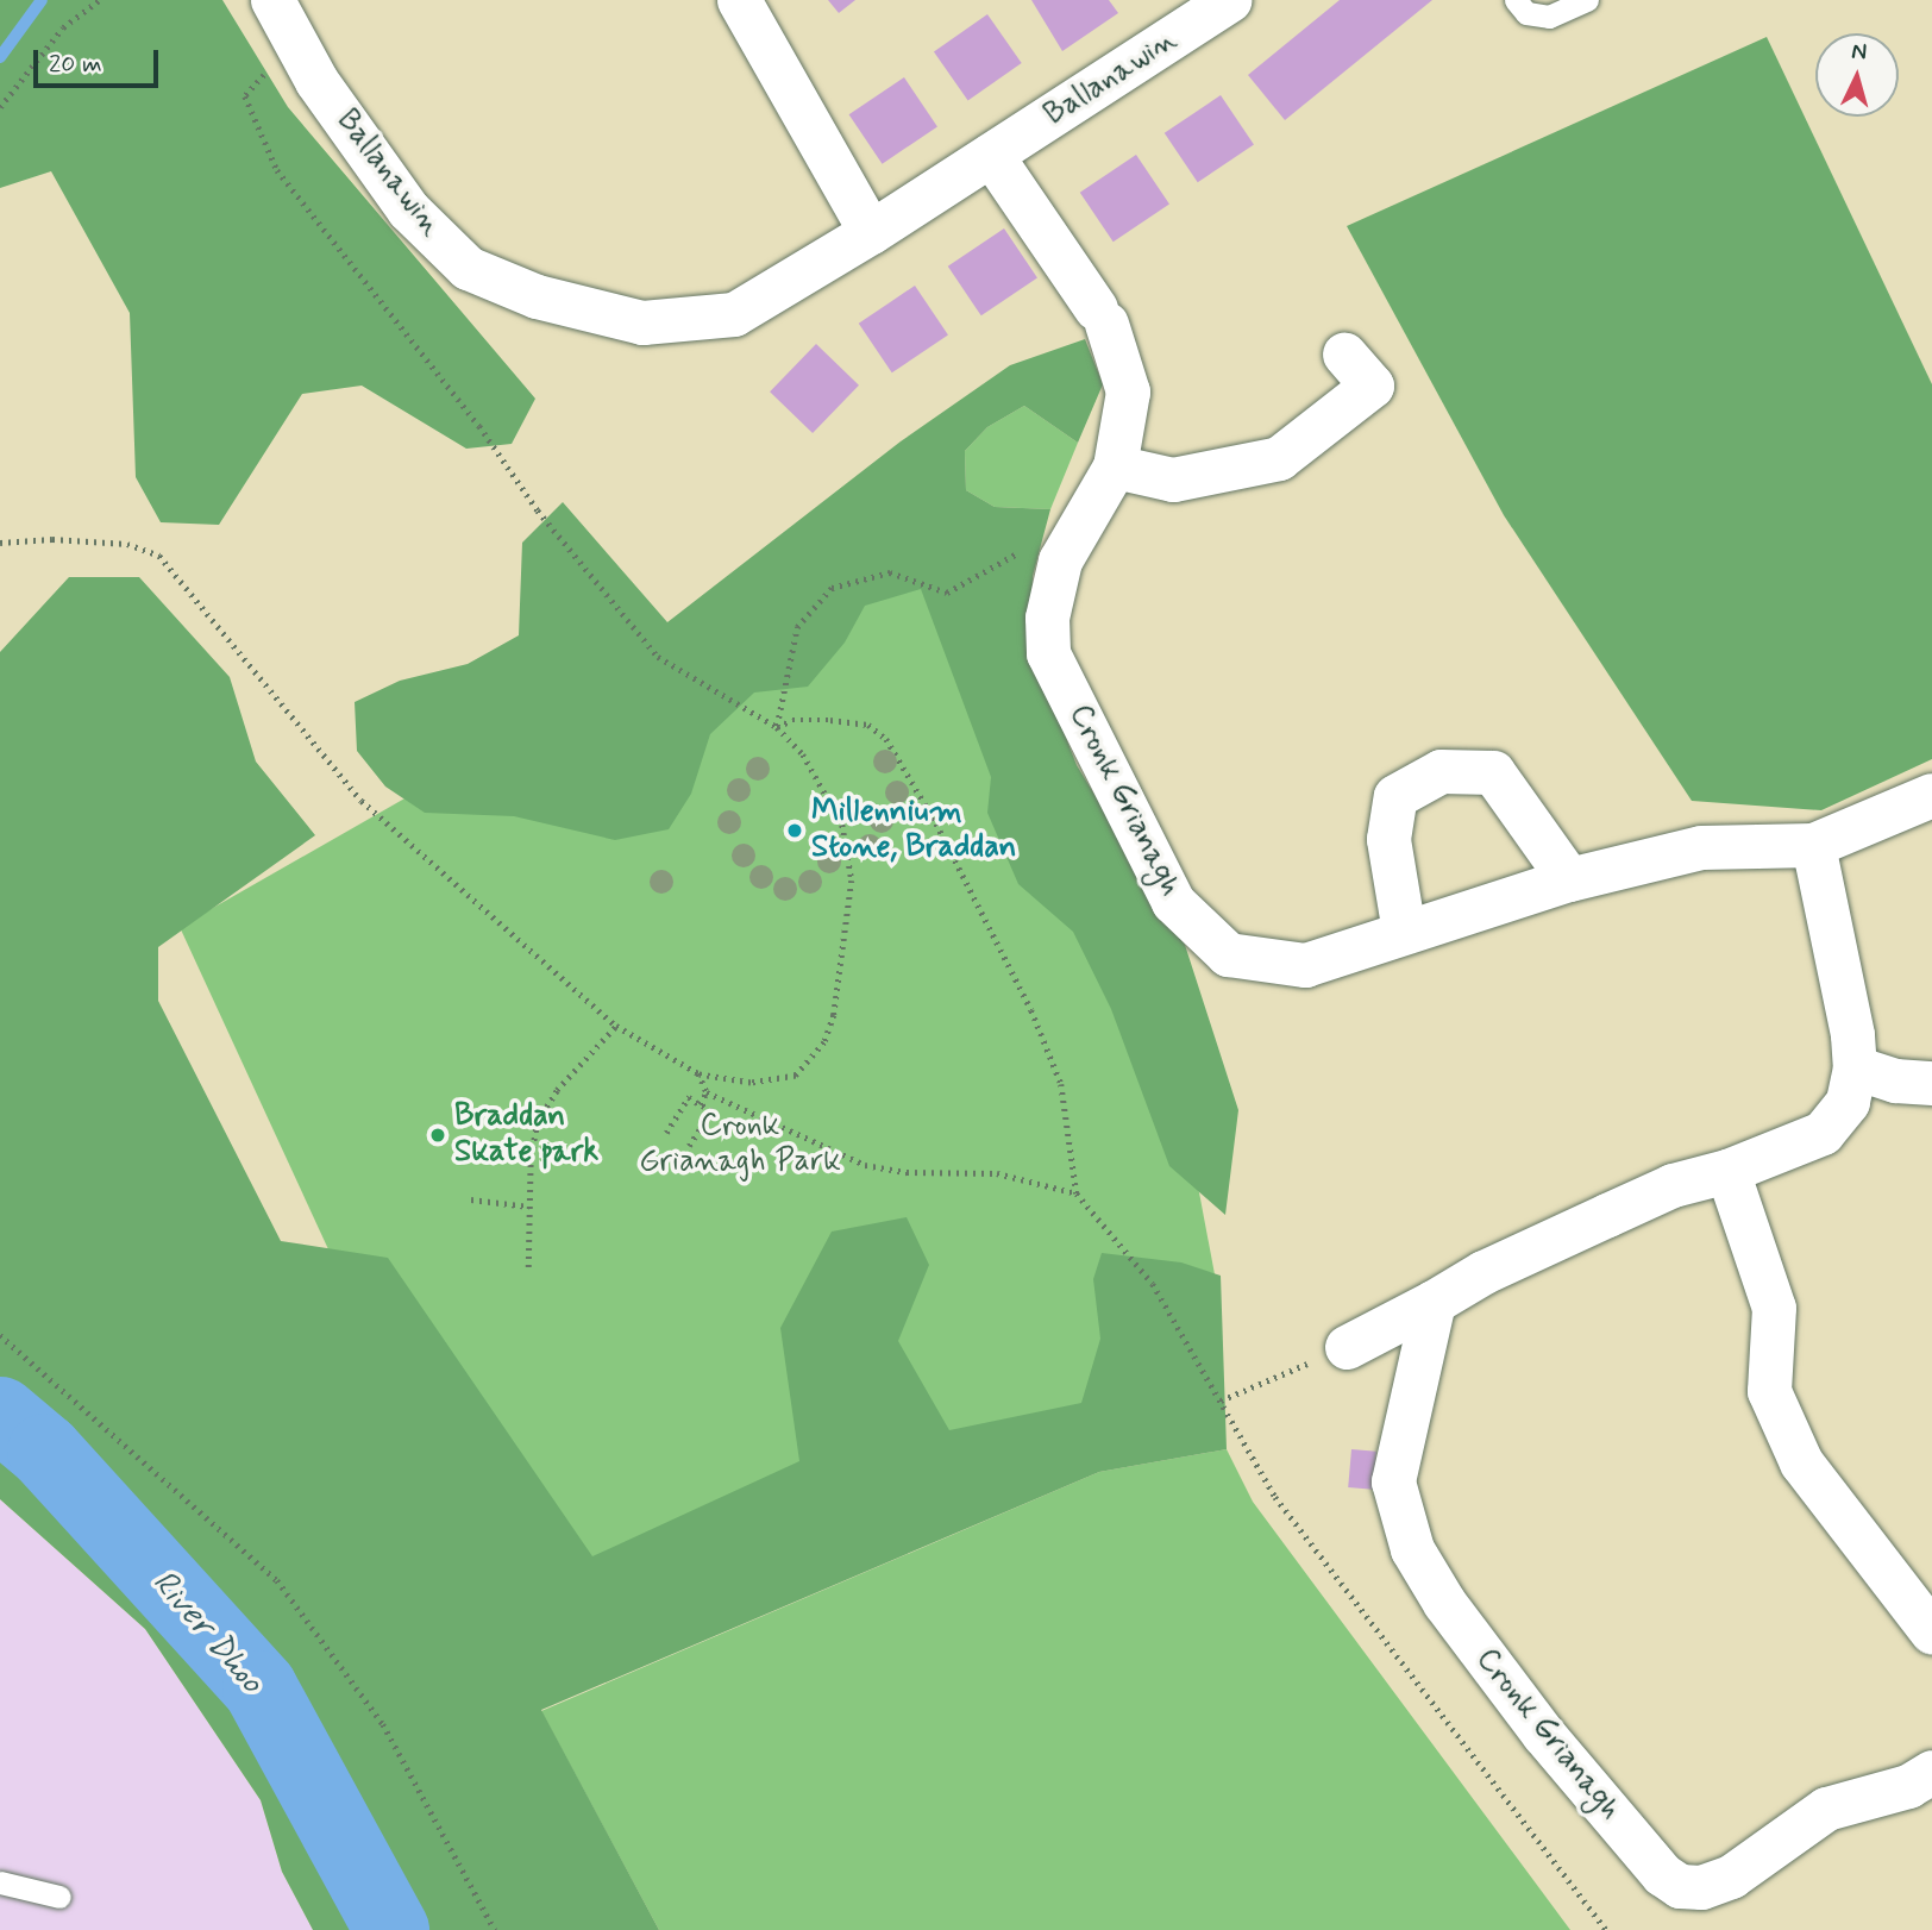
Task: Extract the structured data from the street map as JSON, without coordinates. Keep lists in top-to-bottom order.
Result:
{
  "streets": {
    "street": ["Ballanawin", "Cronk Grianagh"]
  },
  "crossings": [
    ["Ballanawin", "Cronk Grianagh"]
  ],
  "water": ["River Dhoo"],
  "parks": ["Cronk Grianagh Park"],
  "places": ["Millennium Stone, Braddan", "Braddan Skate park"],
  "scale_bar": "20 m",
  "north": "top"
}
